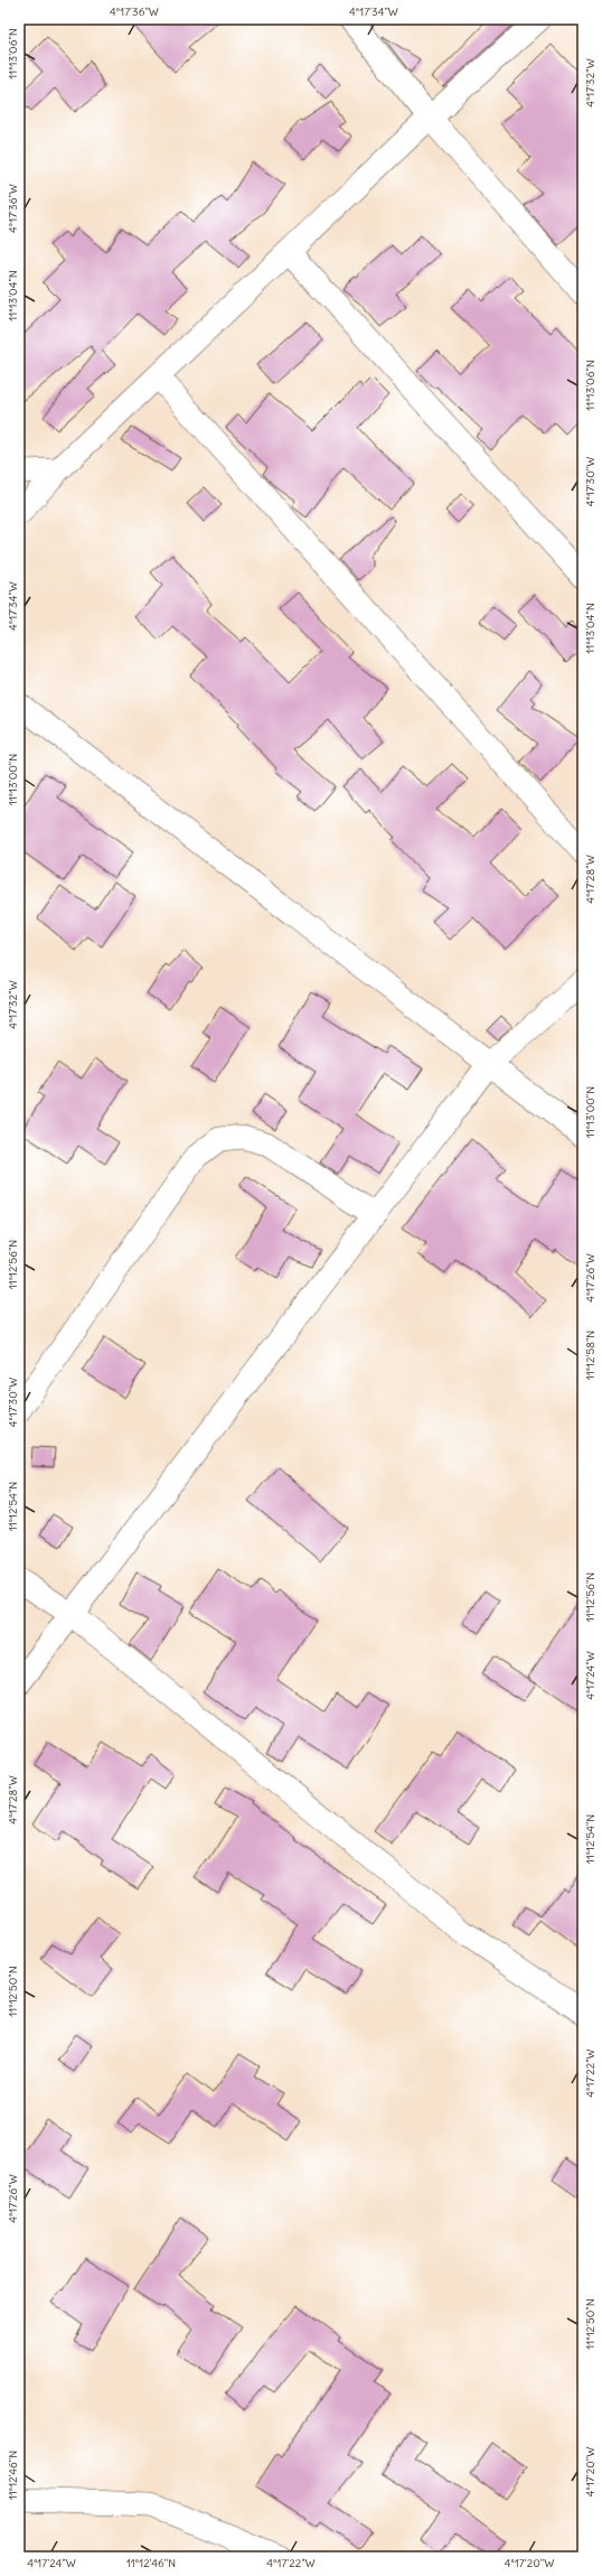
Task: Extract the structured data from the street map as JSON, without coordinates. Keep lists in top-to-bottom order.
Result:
{
  "coordinates": [
    "4°17'36\"W",
    "4°17'34\"W",
    "11°13'06\"N",
    "4°17'32\"W",
    "11°13'04\"N",
    "4°17'30\"W",
    "11°13'00\"N",
    "4°17'28\"W",
    "11°12'56\"N",
    "4°17'26\"W",
    "11°12'58\"N",
    "11°12'54\"N",
    "4°17'24\"W",
    "11°12'50\"N",
    "4°17'22\"W",
    "4°17'20\"W",
    "11°12'46\"N"
  ]
}
